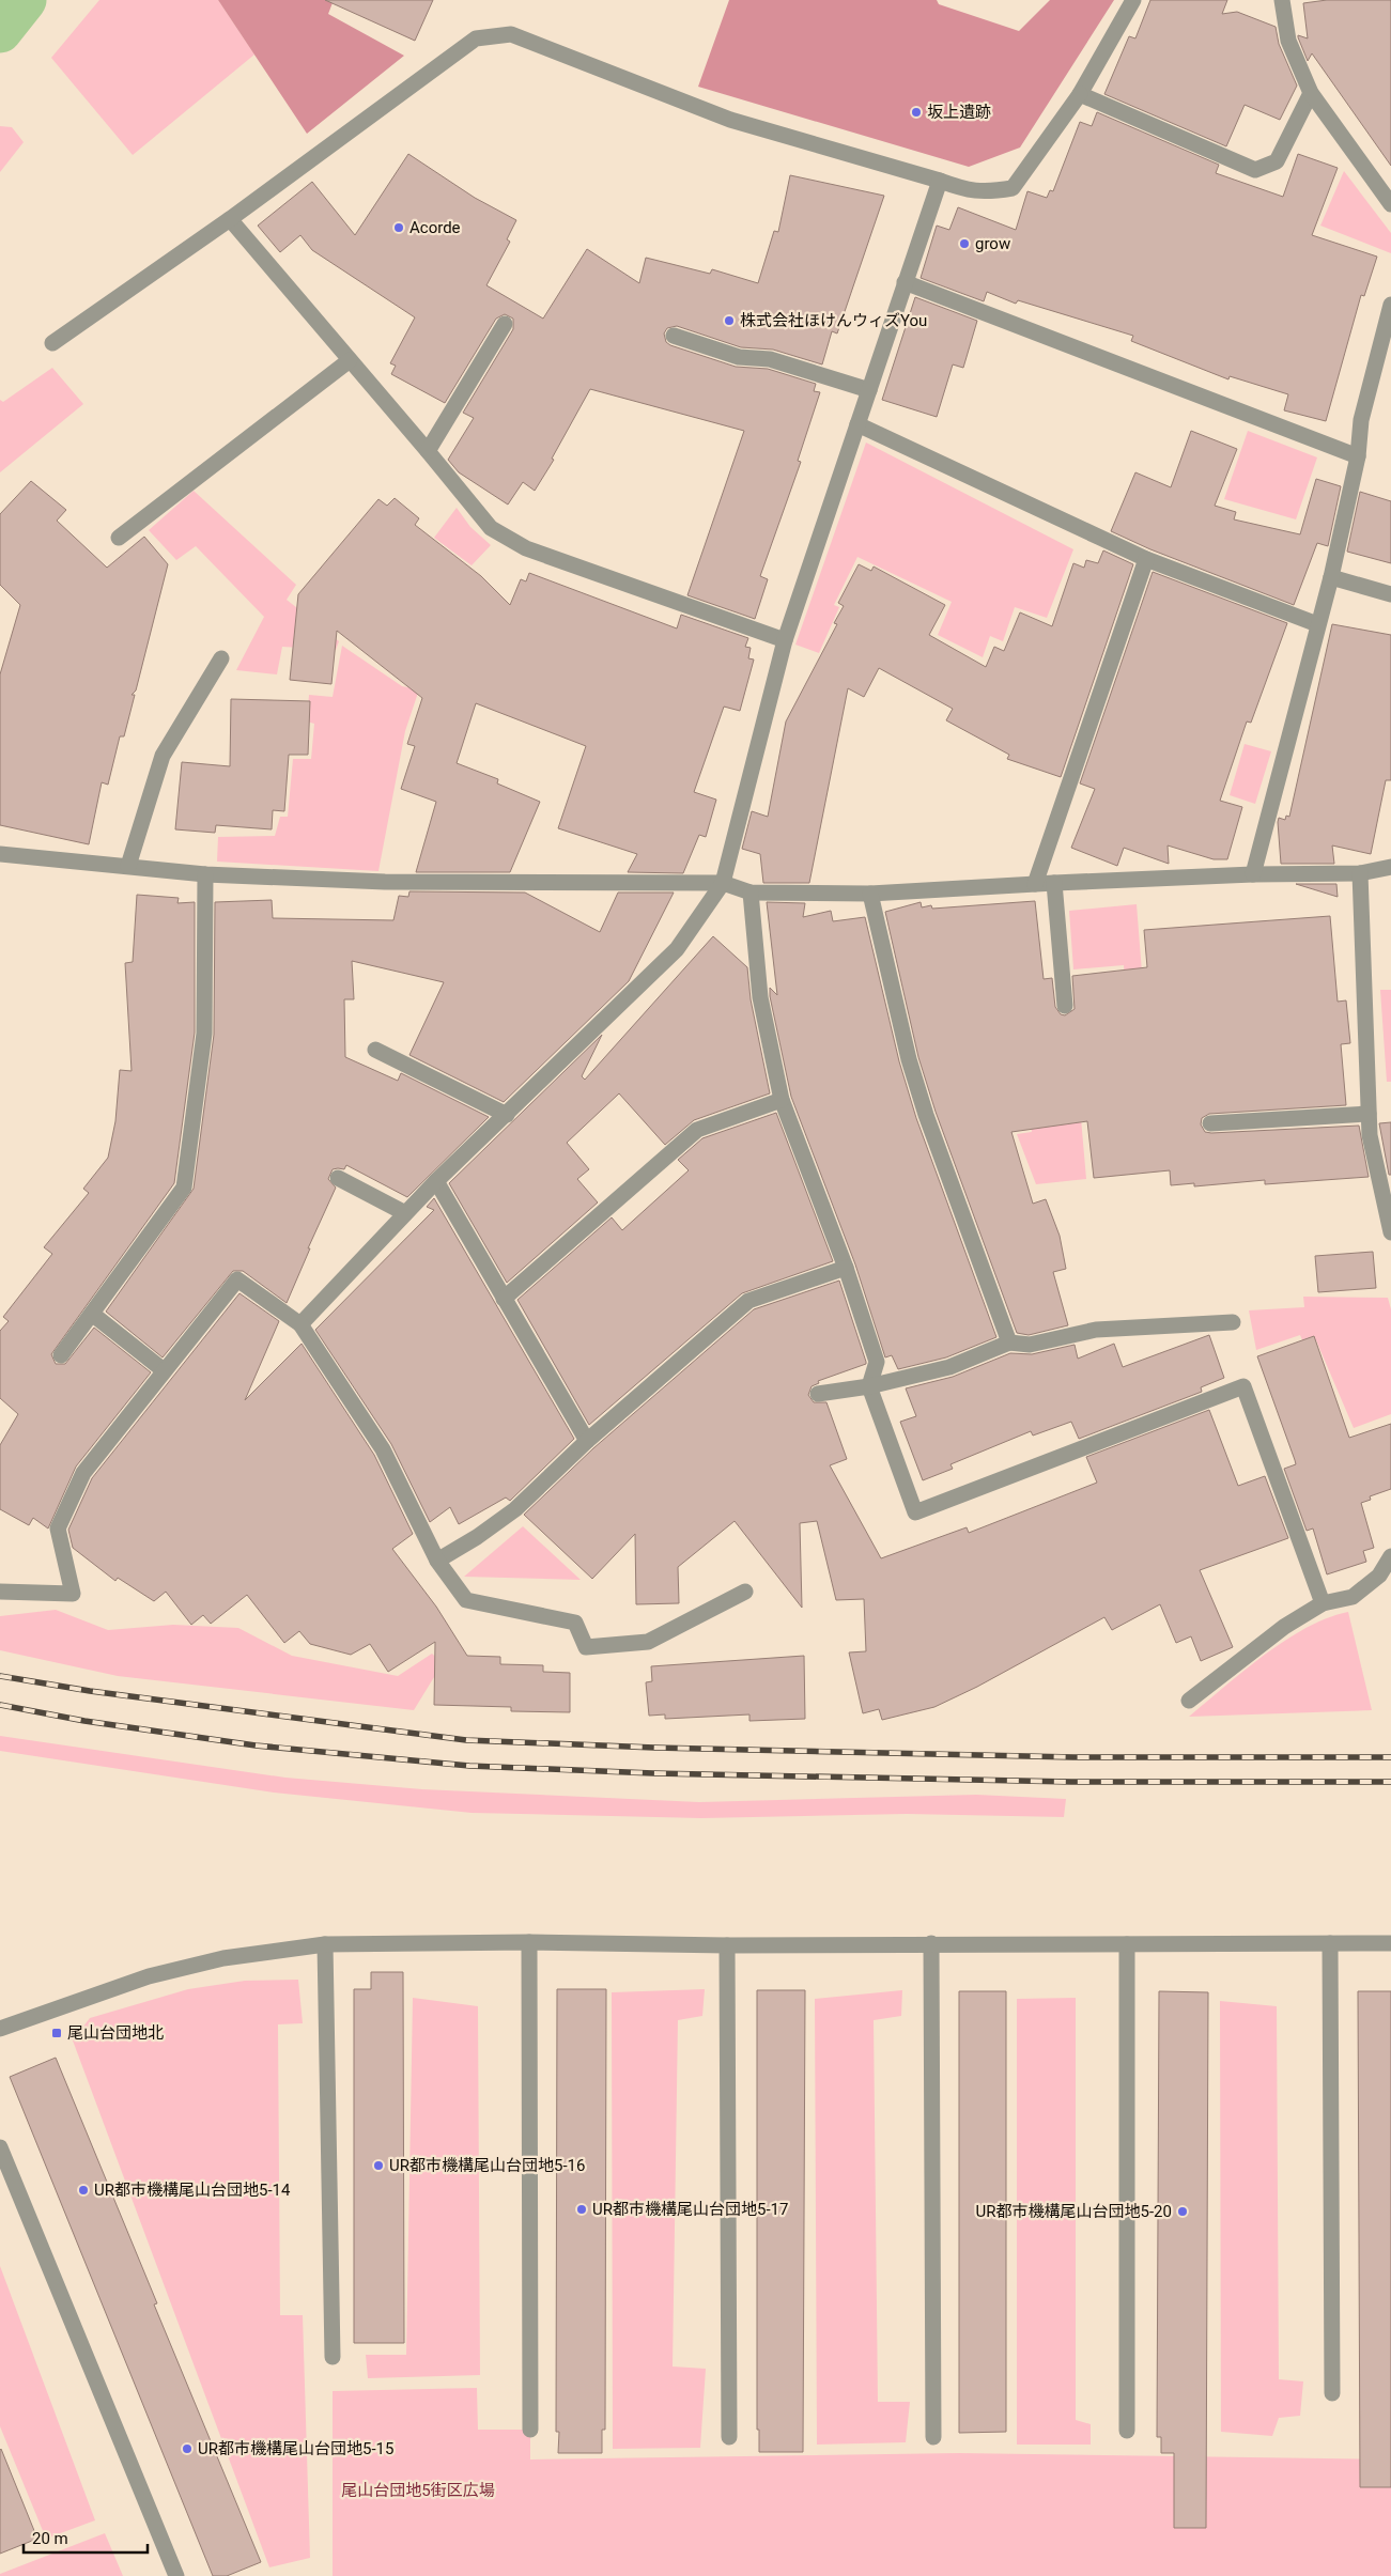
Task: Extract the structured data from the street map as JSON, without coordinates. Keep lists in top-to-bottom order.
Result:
{
  "parks": ["尾山台団地5街区広場"],
  "places": {
    "other": [
      "坂上遺跡",
      "Acorde",
      "grow",
      "株式会社ほけんウィズYou",
      "UR都市機構尾山台団地5-16",
      "UR都市機構尾山台団地5-14",
      "UR都市機構尾山台団地5-17",
      "UR都市機構尾山台団地5-20",
      "UR都市機構尾山台団地5-15"
    ],
    "transit": ["尾山台団地北"]
  },
  "scale_bar": "20 m"
}
